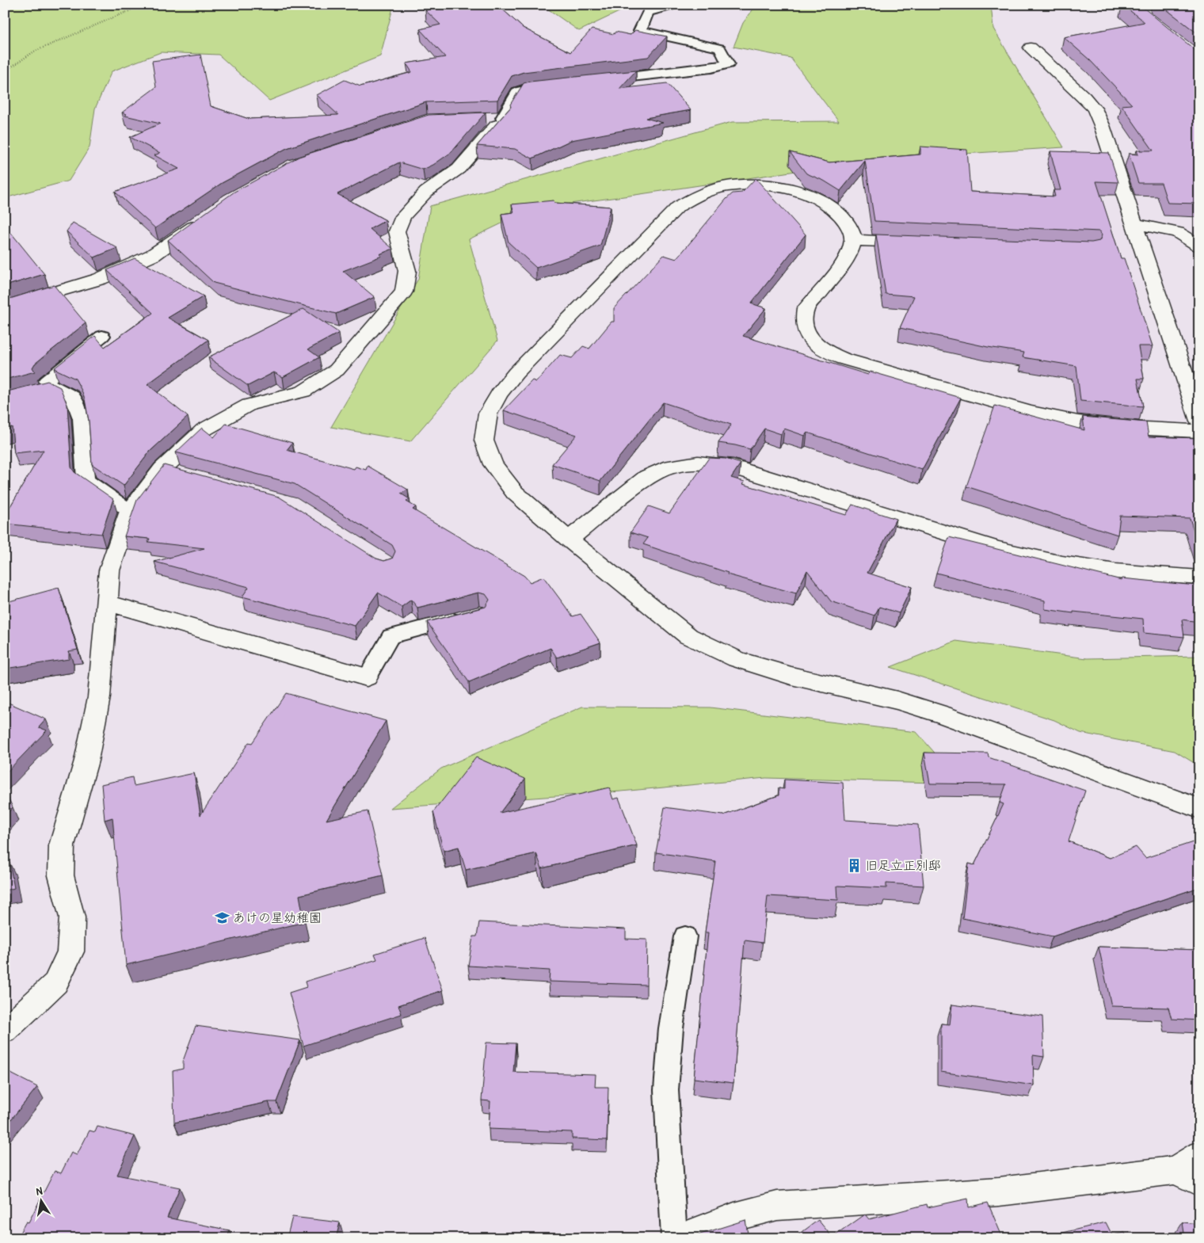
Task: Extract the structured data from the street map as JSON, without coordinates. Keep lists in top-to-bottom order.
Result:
{
  "places": {
    "building": ["旧足立正別邸"],
    "school or university": ["あけの星幼稚園"]
  },
  "north": "top"
}
